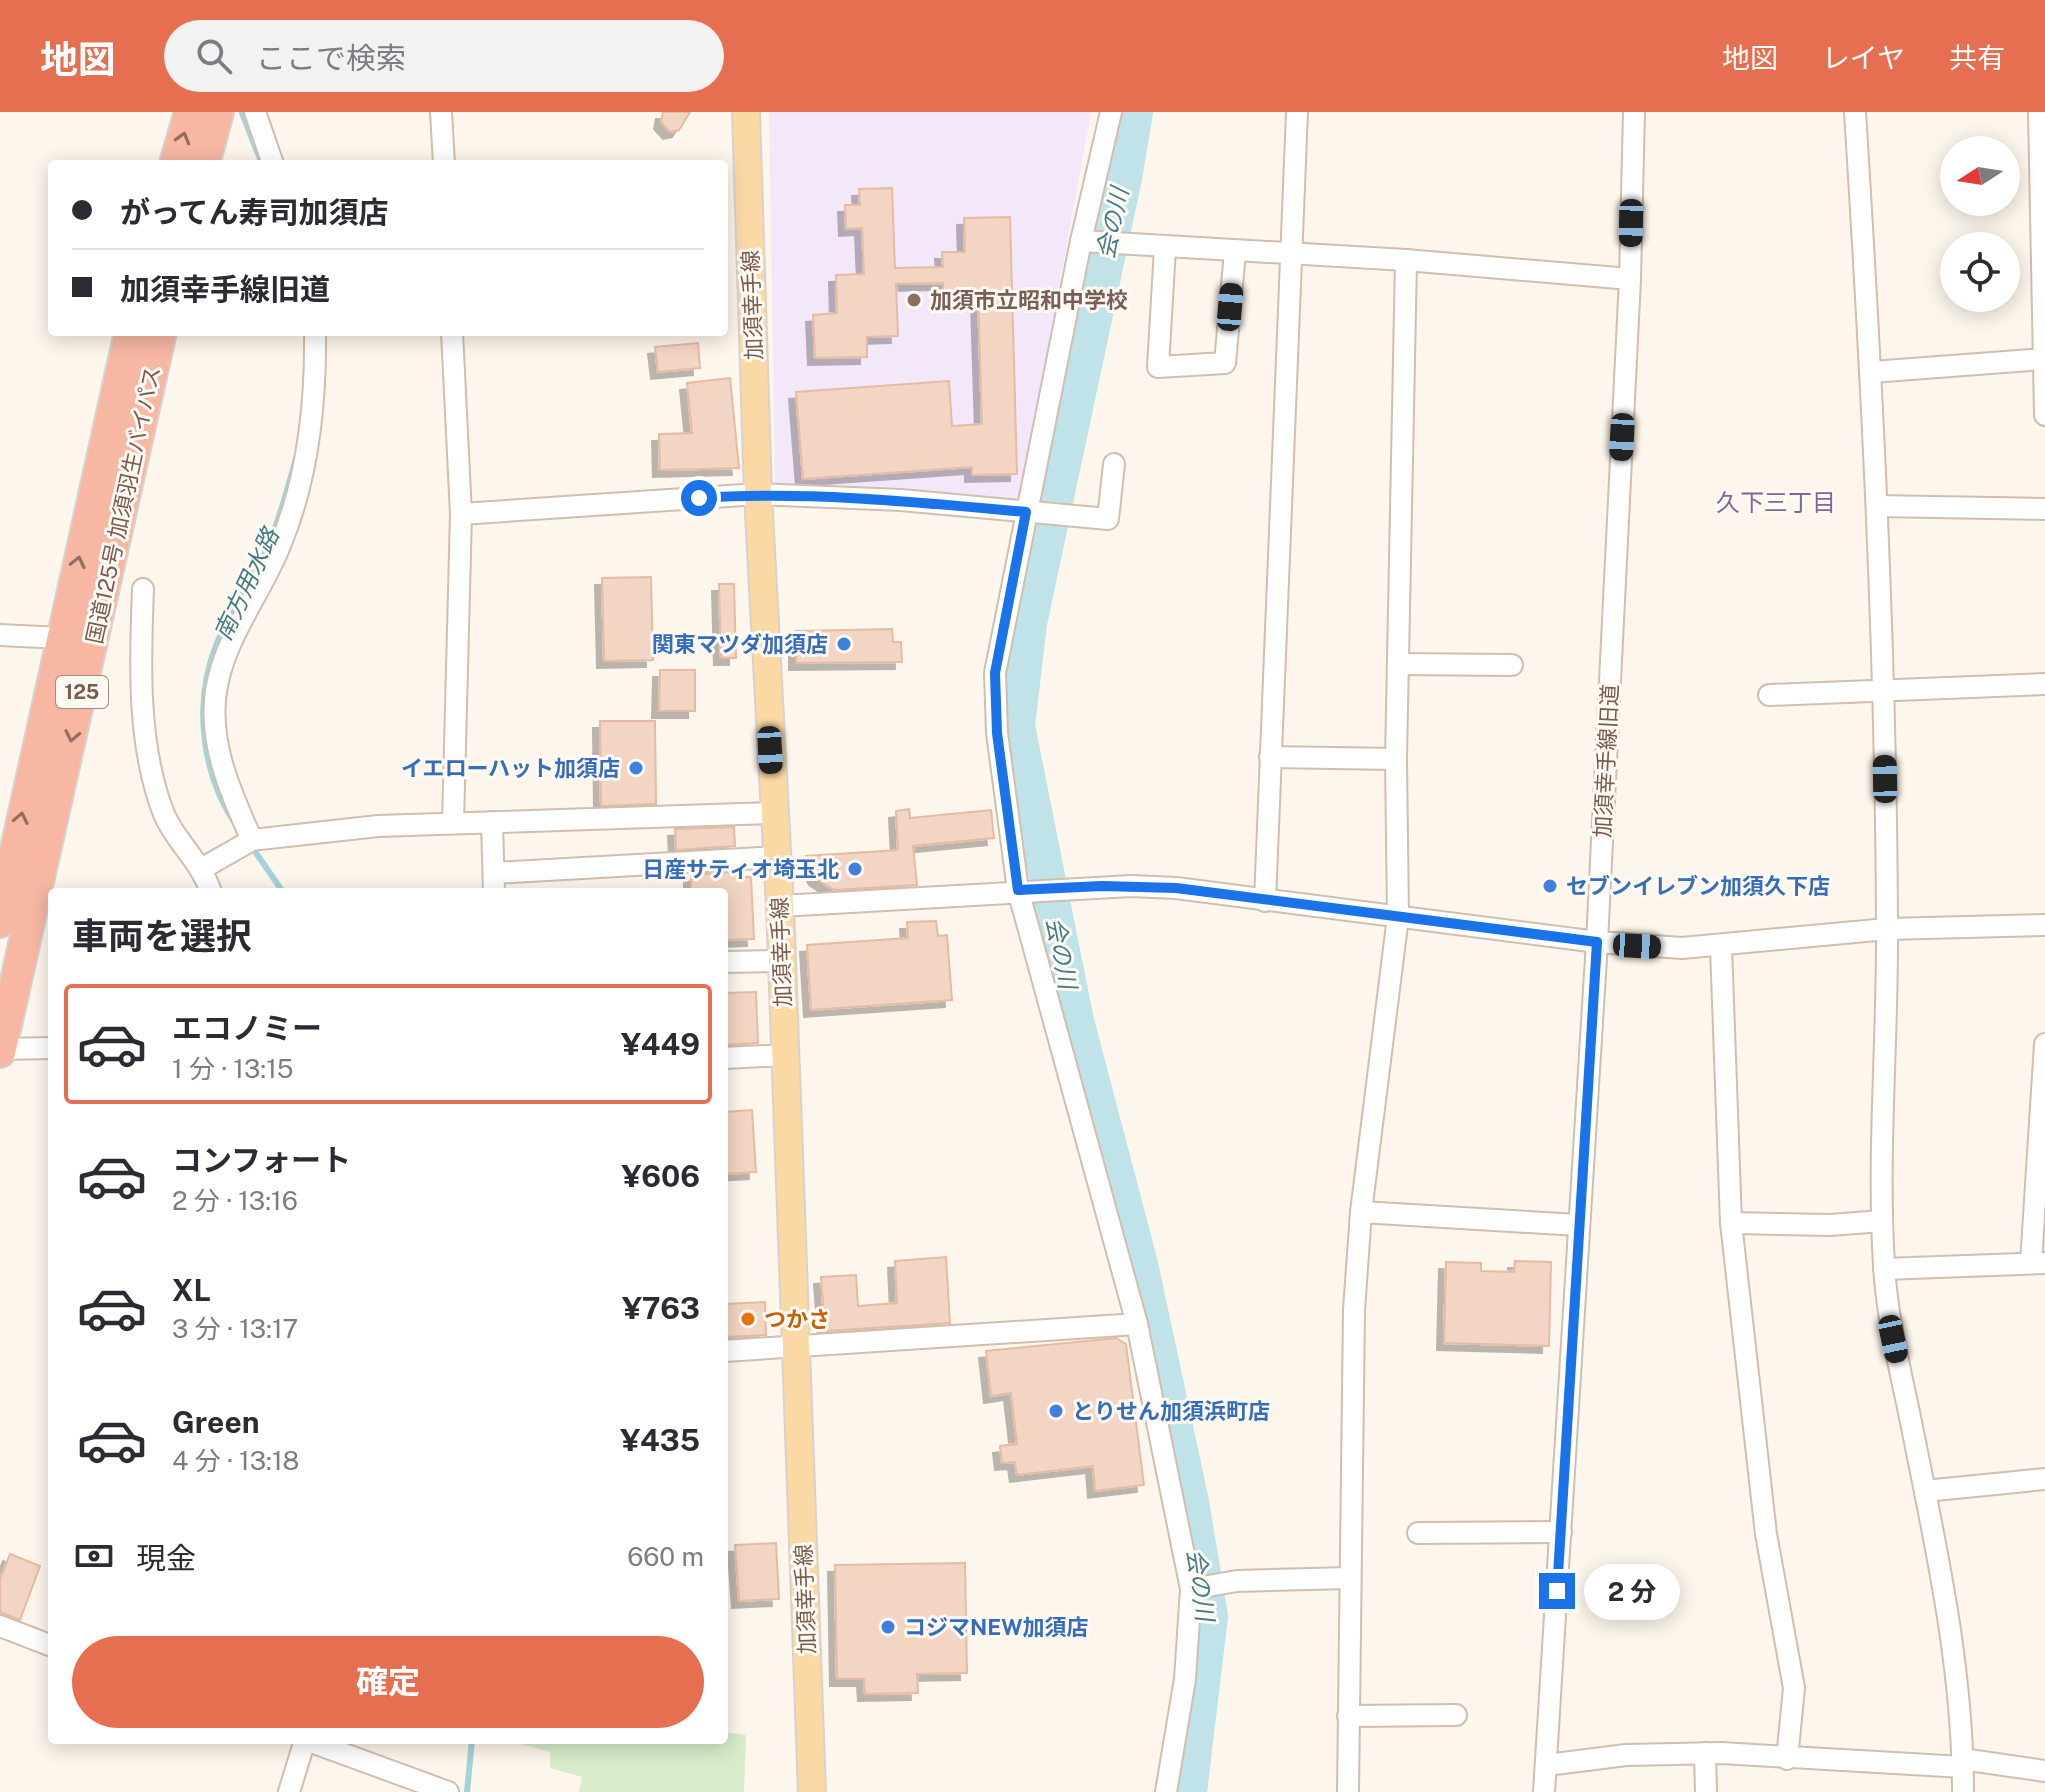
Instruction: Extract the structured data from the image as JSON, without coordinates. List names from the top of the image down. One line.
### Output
{"streets":{"highway":["国道125号 加須羽生バイパス","125"],"main road":["加須幸手線"],"street":["加須幸手線旧道"]},"districts":["久下三丁目"],"water":["会の川","南方用水路"],"places":["加須市立昭和中学校","関東マツダ加須店","イエローハット加須店","日産サティオ埼玉北","セブンイレブン加須久下店","つかさ","とりせん加須浜町店","コジマNEW加須店"],"north":"left","page":{"header":"地図","search":"ここで検索","nav":["地図","レイヤ","共有"],"banner":["がってん寿司加須店","加須幸手線旧道"],"heading":"車両を選択","list":[{"name":"エコノミー","note":"1 分 · 13:15","value":"¥449"},{"name":"コンフォート","note":"2 分 · 13:16","value":"¥606"},{"name":"XL","note":"3 分 · 13:17","value":"¥763"},{"name":"Green","note":"4 分 · 13:18","value":"¥435"}],"pay":["現金","660 m"],"bubble":"2 分","buttons":"確定"}}
